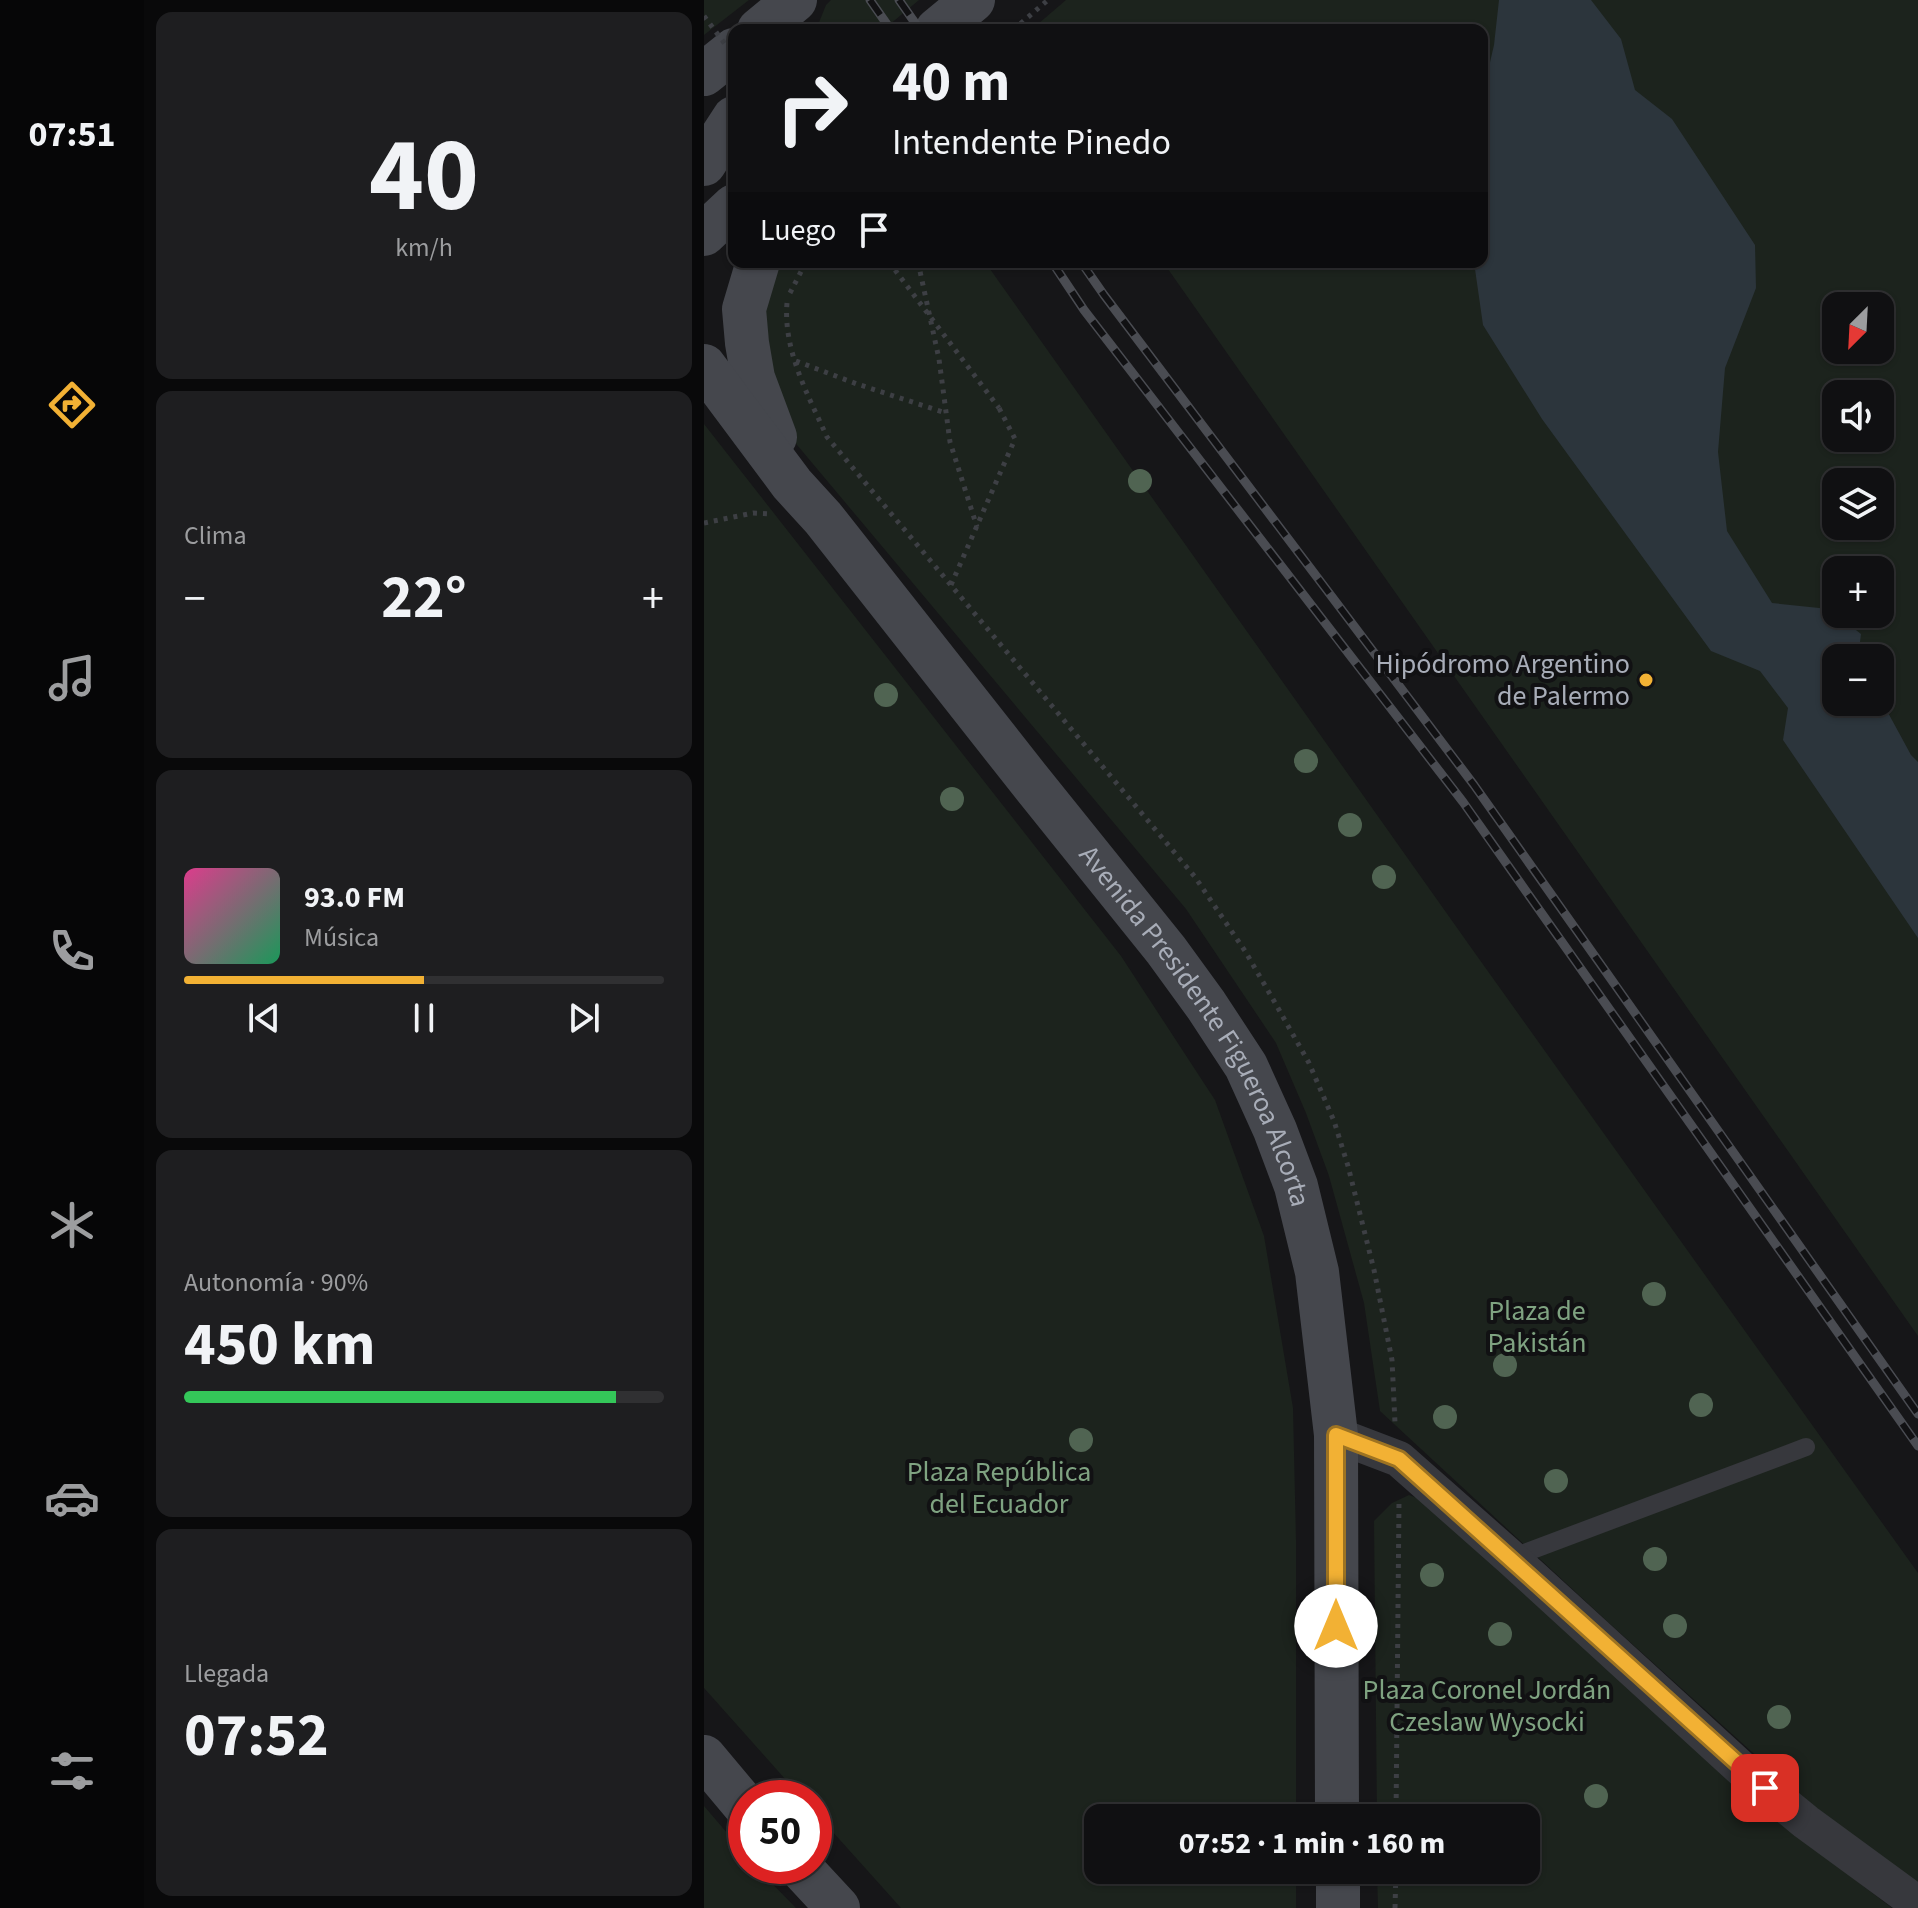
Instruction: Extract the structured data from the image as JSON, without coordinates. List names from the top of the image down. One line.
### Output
{"streets":{"main road":["Avenida Presidente Figueroa Alcorta"]},"parks":["Plaza de Pakistán","Plaza República del Ecuador","Plaza Coronel Jordán Czeslaw Wysocki"],"places":["Hipódromo Argentino de Palermo"],"north":"bottom left","page":{"tabs":"07:51","tile":[["40","km/h"],"Clima",["Autonomía · 90%","450 km"],["Llegada","07:52"]],"turn":["40 m","Intendente Pinedo"],"then":"Luego","map_buttons":["+","−"],"heat":["−","22°","+"],"song":["93.0 FM","Música"],"limit":"50","trip":"07:52 · 1 min · 160 m"}}
